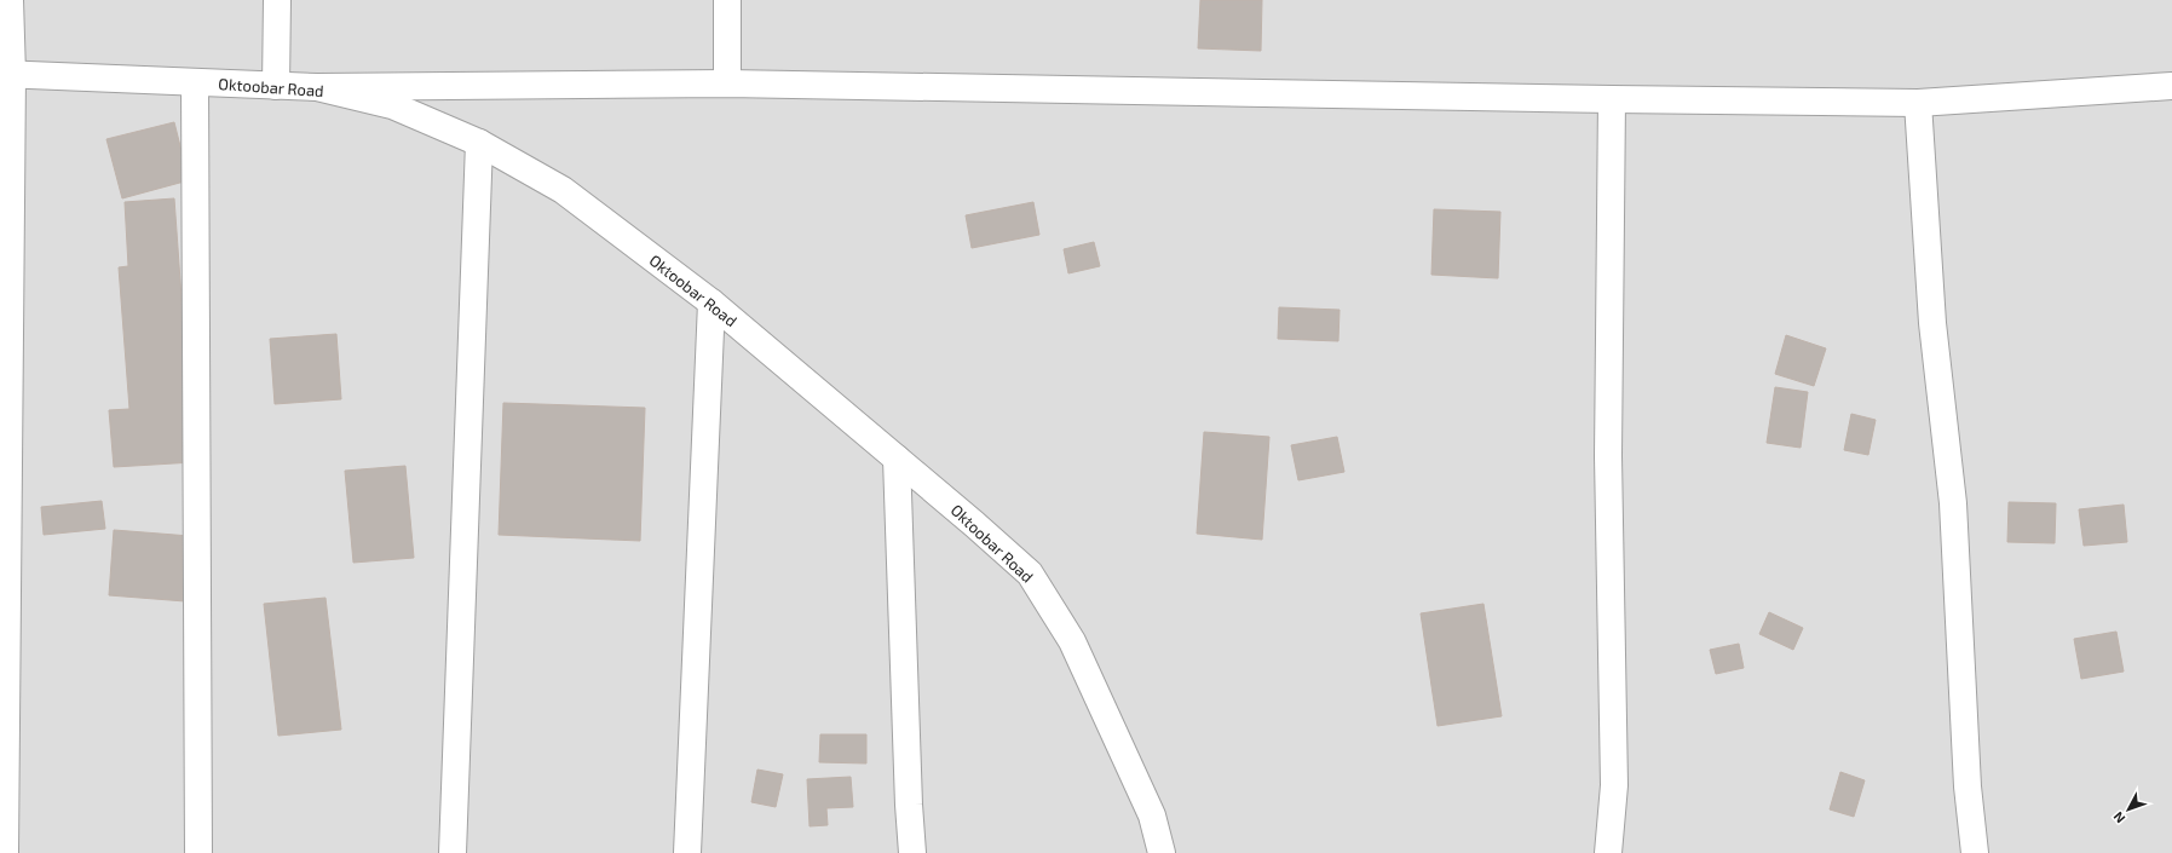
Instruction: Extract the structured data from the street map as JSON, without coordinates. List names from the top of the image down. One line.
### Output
{"streets":{"street":["Oktoobar Road"]},"north":"bottom left"}
